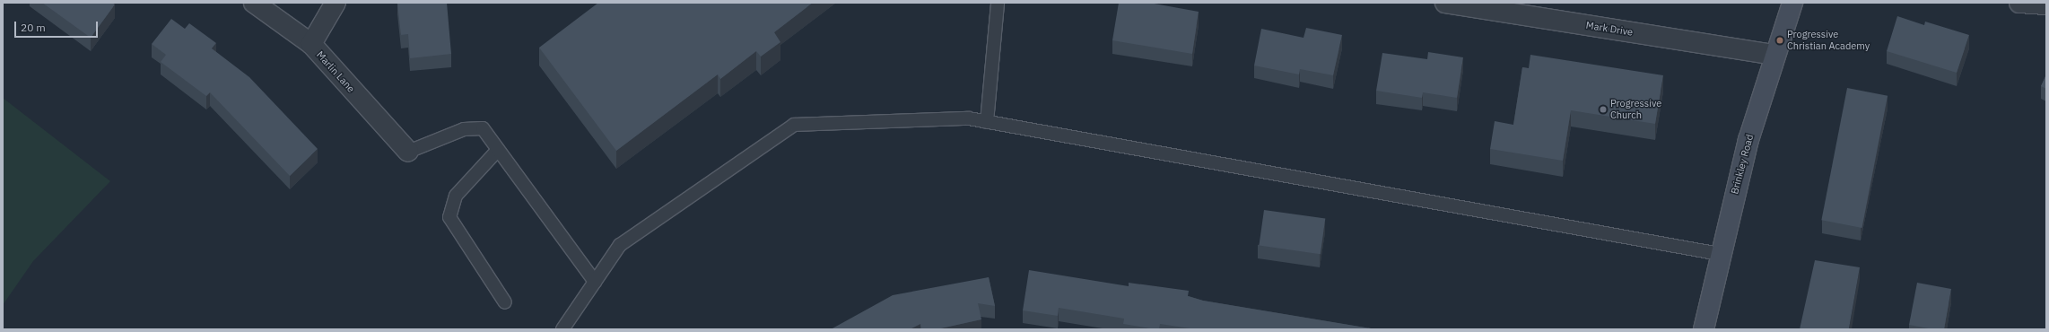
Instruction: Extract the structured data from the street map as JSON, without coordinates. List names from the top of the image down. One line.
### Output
{"streets":{"main road":["Brinkley Road"],"street":["Mark Drive","Marlin Lane"]},"crossings":[["Mark Drive","Brinkley Road"]],"places":["Progressive Christian Academy","Progressive Church"],"scale_bar":"20 m"}
